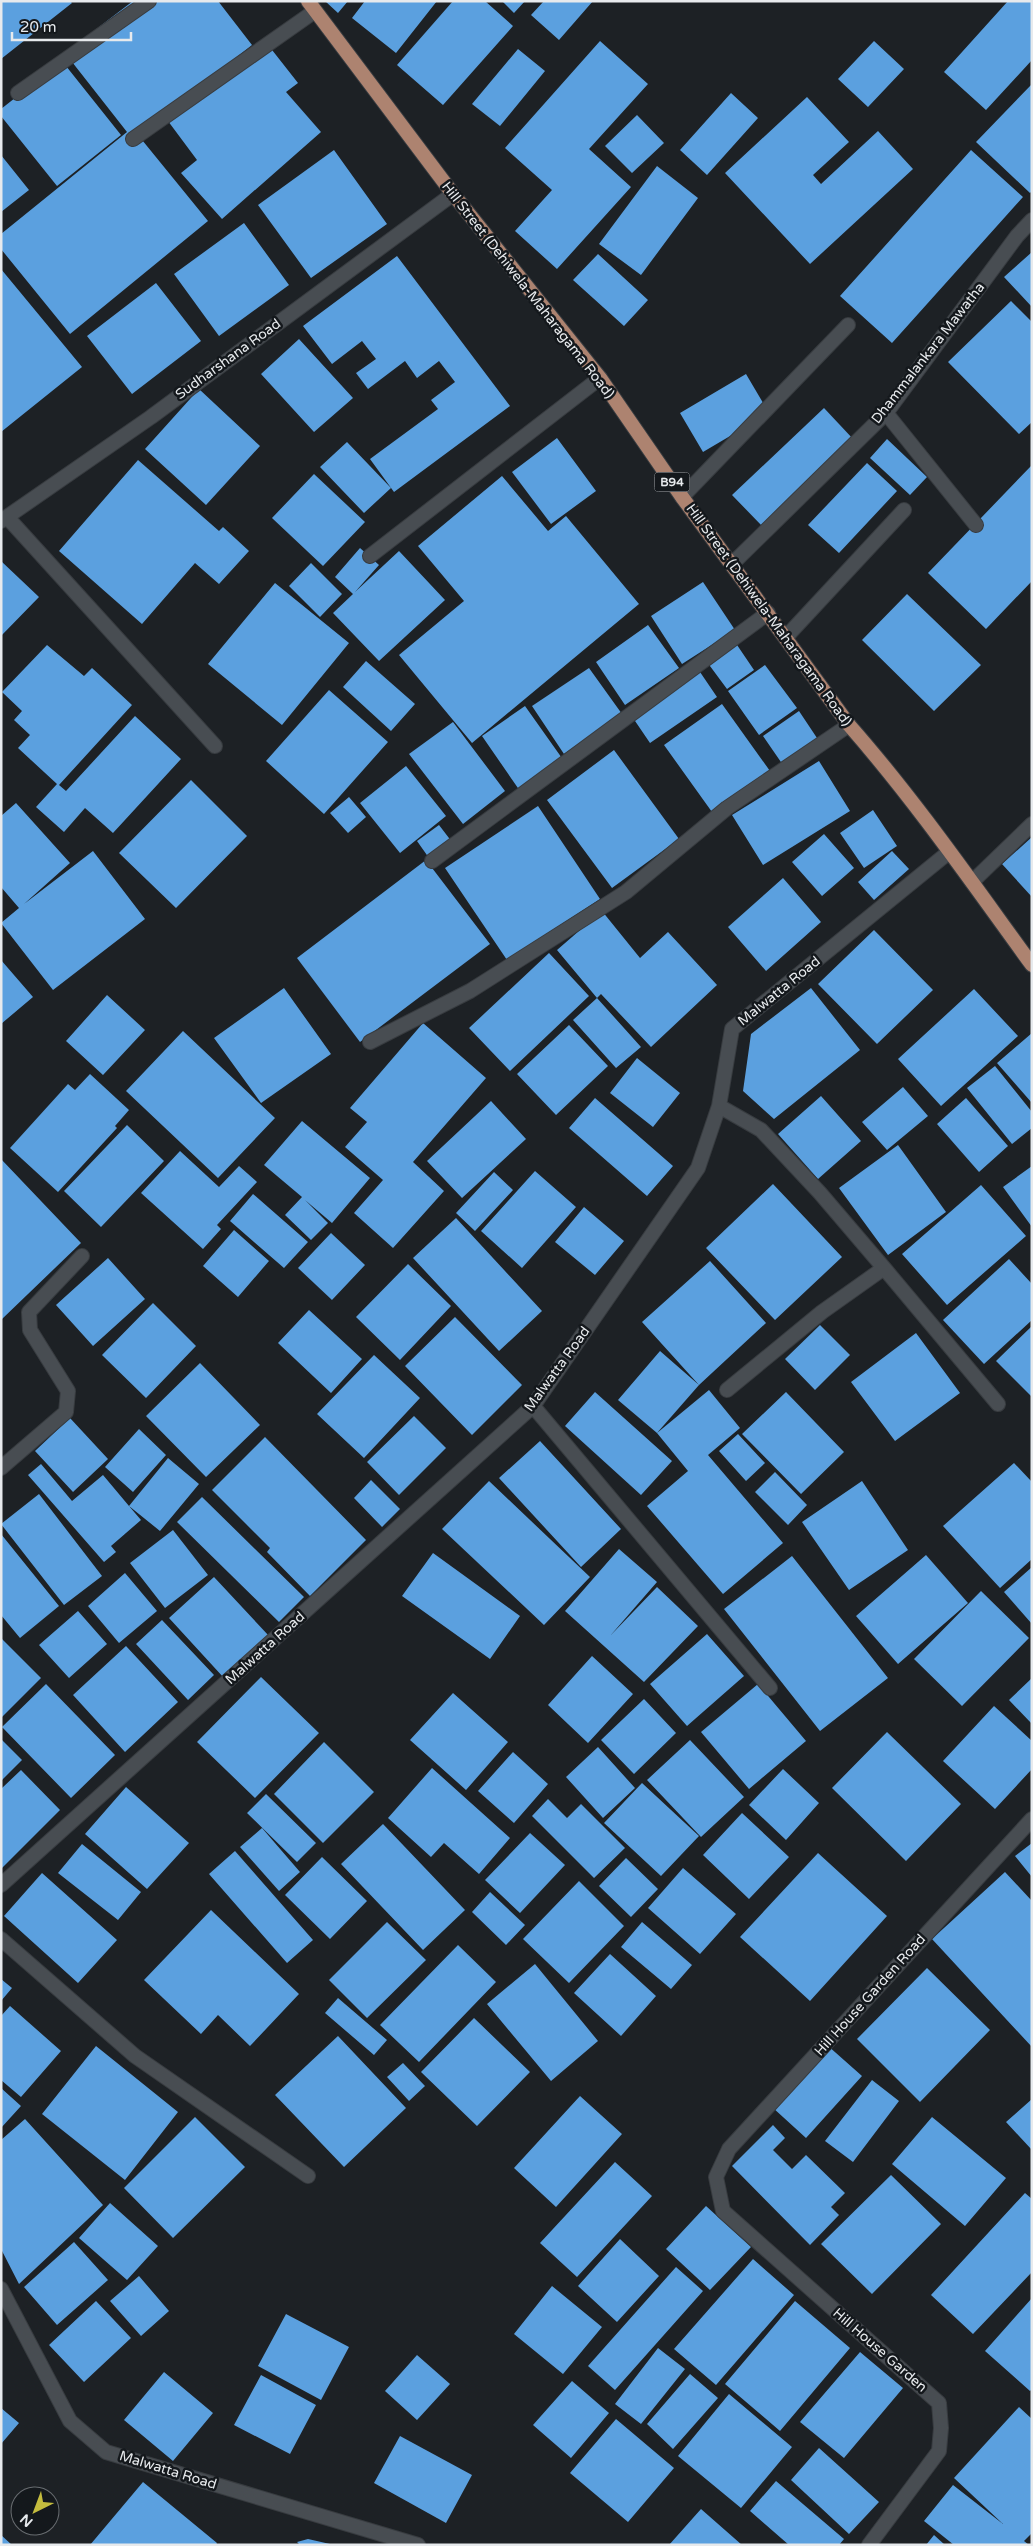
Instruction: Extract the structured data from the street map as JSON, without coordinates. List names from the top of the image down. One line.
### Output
{"streets":{"main road":["Hill Street (Dehiwela-Maharagama Road)","B94"],"street":["Dhammalankara Mawatha","Sudharshana Road","Malwatta Road","Hill House Garden Road","Hill House Garden"]},"crossings":[["Hill Street (Dehiwela-Maharagama Road)","Dhammalankara Mawatha"],["Hill Street (Dehiwela-Maharagama Road)","Sudharshana Road"],["Hill Street (Dehiwela-Maharagama Road)","Malwatta Road"],["Hill House Garden Road","Hill House Garden"]],"scale_bar":"20 m","north":"bottom left"}
